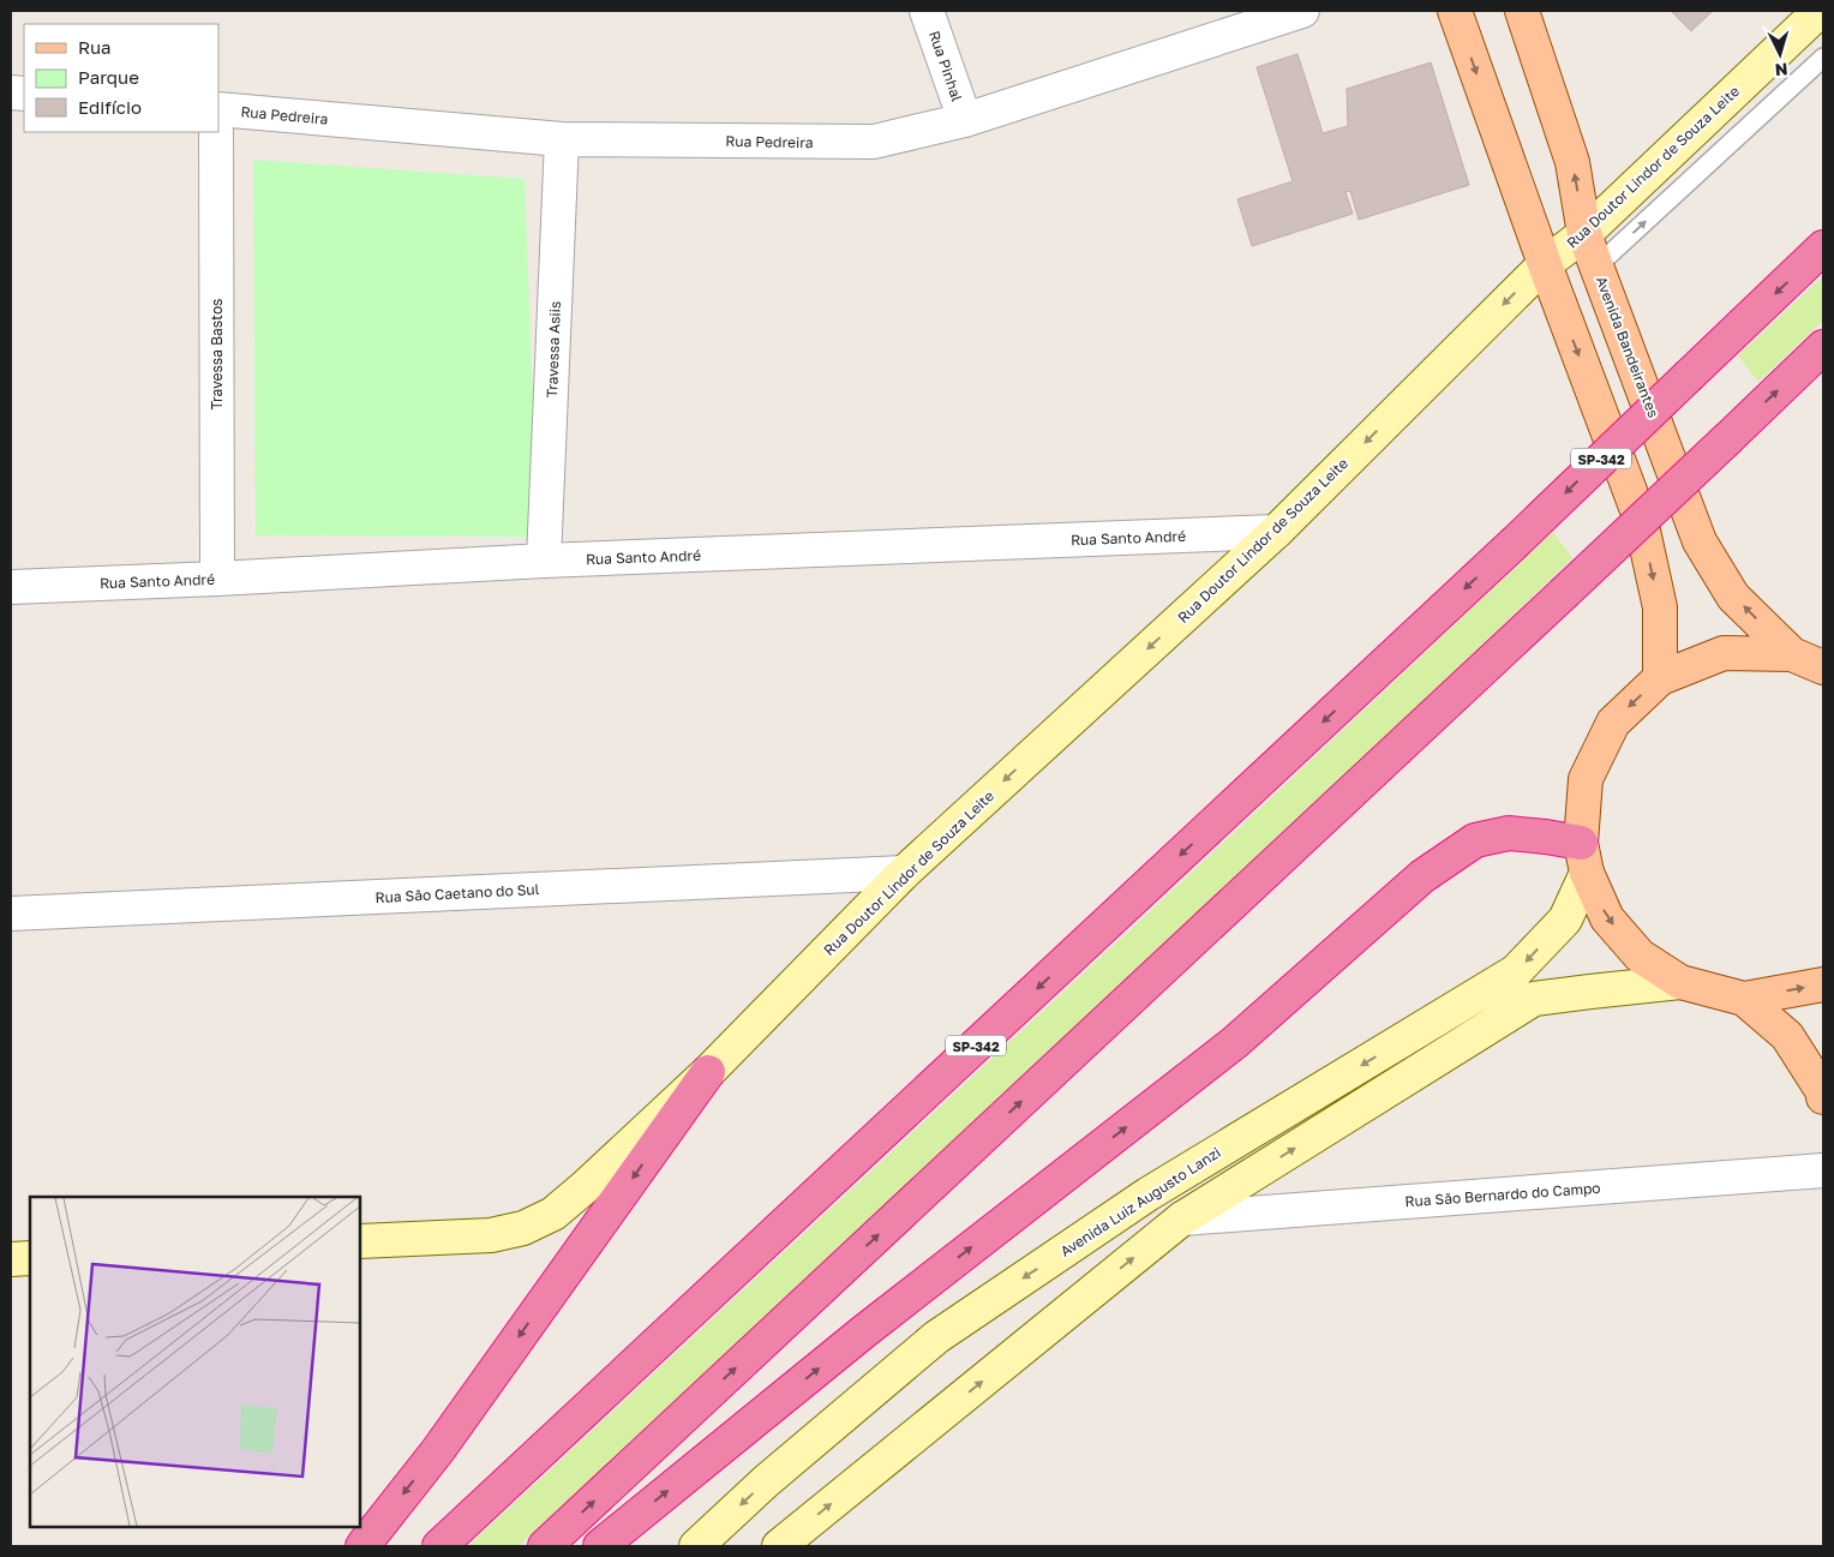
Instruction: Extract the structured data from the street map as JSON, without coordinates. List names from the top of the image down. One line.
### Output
{"streets":{"highway":["SP-342"],"main road":["Avenida Bandeirantes"],"street":["Rua Pinhal","Rua Pedreira","Rua Doutor Lindor de Souza Leite","Travessa Asiis","Travessa Bastos","Rua Santo André","Rua São Caetano do Sul","Rua São Bernardo do Campo","Avenida Luiz Augusto Lanzi"]},"crossings":[["Rua Pinhal","Rua Pedreira"],["Rua Pedreira","Travessa Asiis"],["Rua Doutor Lindor de Souza Leite","Avenida Bandeirantes"],["Rua Doutor Lindor de Souza Leite","Rua Santo André"],["Rua Doutor Lindor de Souza Leite","Rua São Caetano do Sul"],["Avenida Bandeirantes","Avenida Luiz Augusto Lanzi"],["Travessa Asiis","Rua Santo André"],["Travessa Bastos","Rua Santo André"]],"one_way":["Rua Doutor Lindor de Souza Leite"],"legend":["Rua","Parque","Edifício"],"north":"bottom"}
